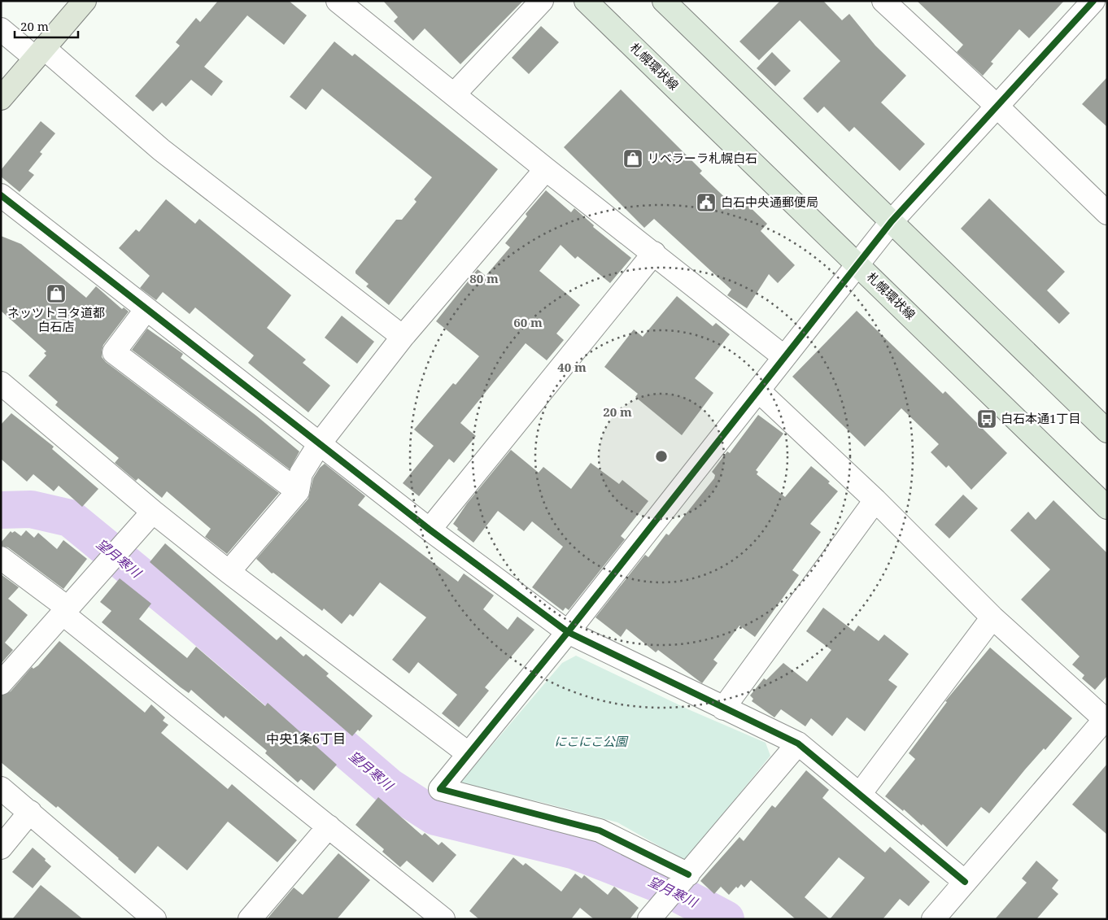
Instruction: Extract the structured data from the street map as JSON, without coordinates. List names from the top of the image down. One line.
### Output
{"streets":{"main road":["札幌環状線"]},"districts":["中央1条6丁目"],"water":["望月寒川"],"parks":["にこにこ公園"],"places":{"shop":["リベラーラ札幌白石","ネッツトヨタ道都 白石店"],"public building":["白石中央通郵便局"],"bus stop":["白石本通1丁目"]},"scale_bar":"20 m","rings":["80 m","60 m","40 m","20 m"]}
